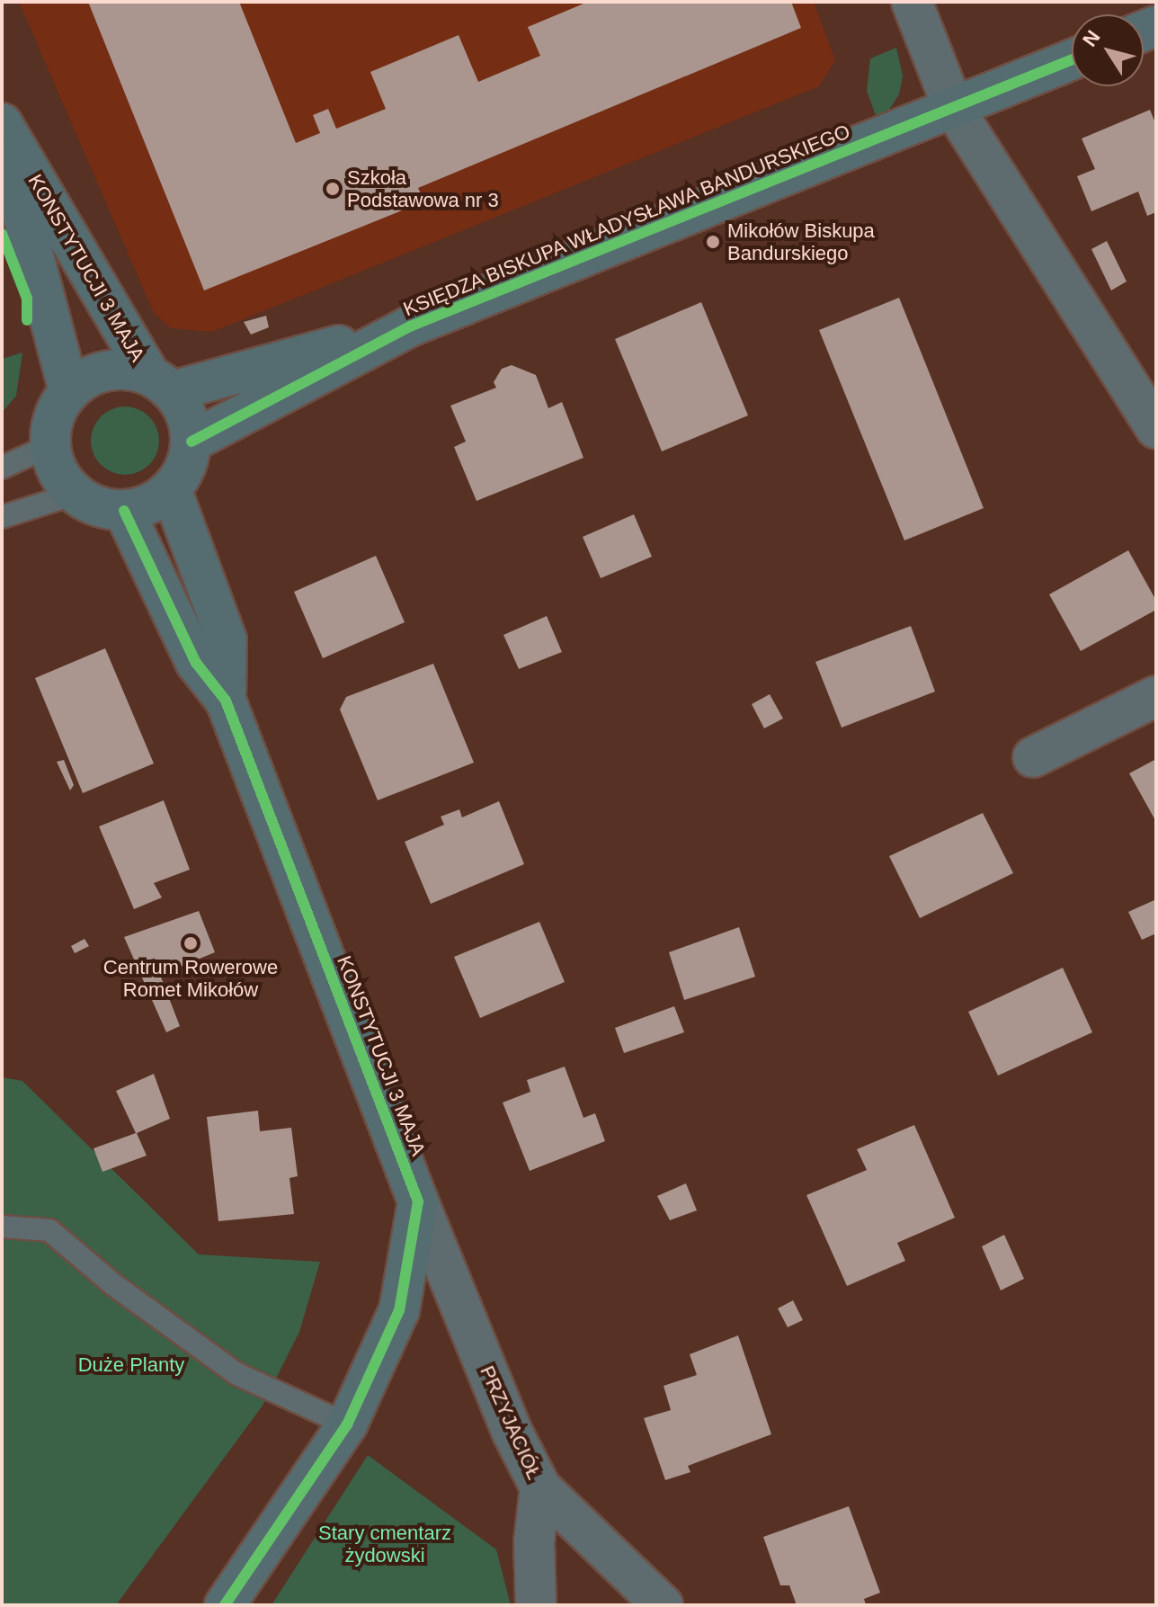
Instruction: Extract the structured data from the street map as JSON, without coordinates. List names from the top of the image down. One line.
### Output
{"streets":{"street":["KSIĘDZA BISKUPA WŁADYSŁAWA BANDURSKIEGO","KONSTYTUCJI 3 MAJA","PRZYJACIÓŁ"]},"crossings":[["KSIĘDZA BISKUPA WŁADYSŁAWA BANDURSKIEGO","KONSTYTUCJI 3 MAJA"],["KONSTYTUCJI 3 MAJA","PRZYJACIÓŁ"]],"parks":["Duże Planty","Stary cmentarz żydowski"],"places":["Szkoła Podstawowa nr 3","Mikołów Biskupa Bandurskiego","Centrum Rowerowe Romet Mikołów"],"north":"top left"}
